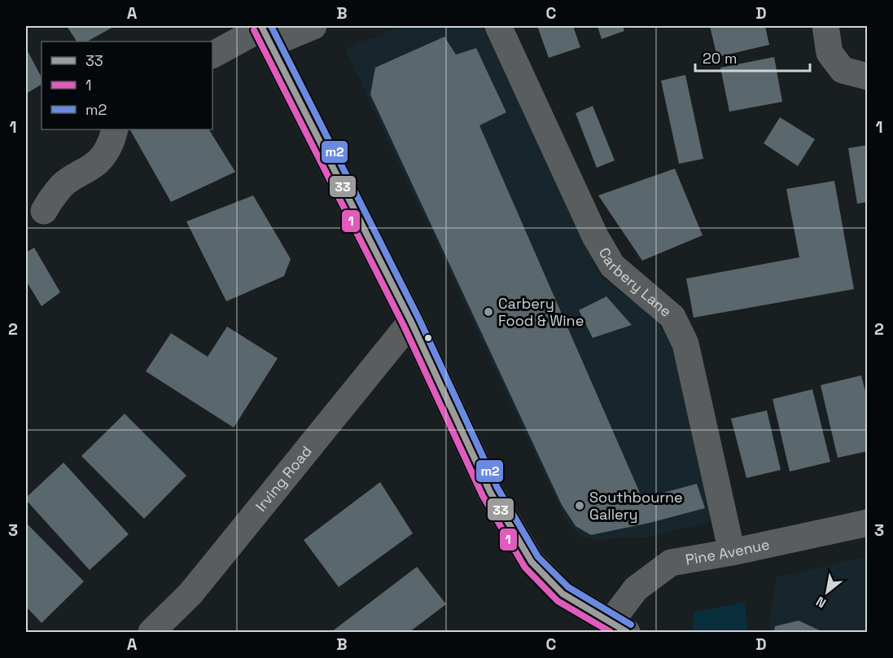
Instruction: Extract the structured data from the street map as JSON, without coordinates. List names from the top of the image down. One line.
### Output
{"streets":{"street":["Carbery Lane","Irving Road","Pine Avenue"]},"crossings":[["Carbery Lane","Pine Avenue"]],"places":["Carbery Food & Wine","Southbourne Gallery"],"lines":["transit line 33","transit line m2","transit line 1"],"legend":["33","1","m2"],"scale_bar":"20 m","north":"bottom left","grid":{"columns":["A","B","C","D"],"rows":["1","2","3"]}}
